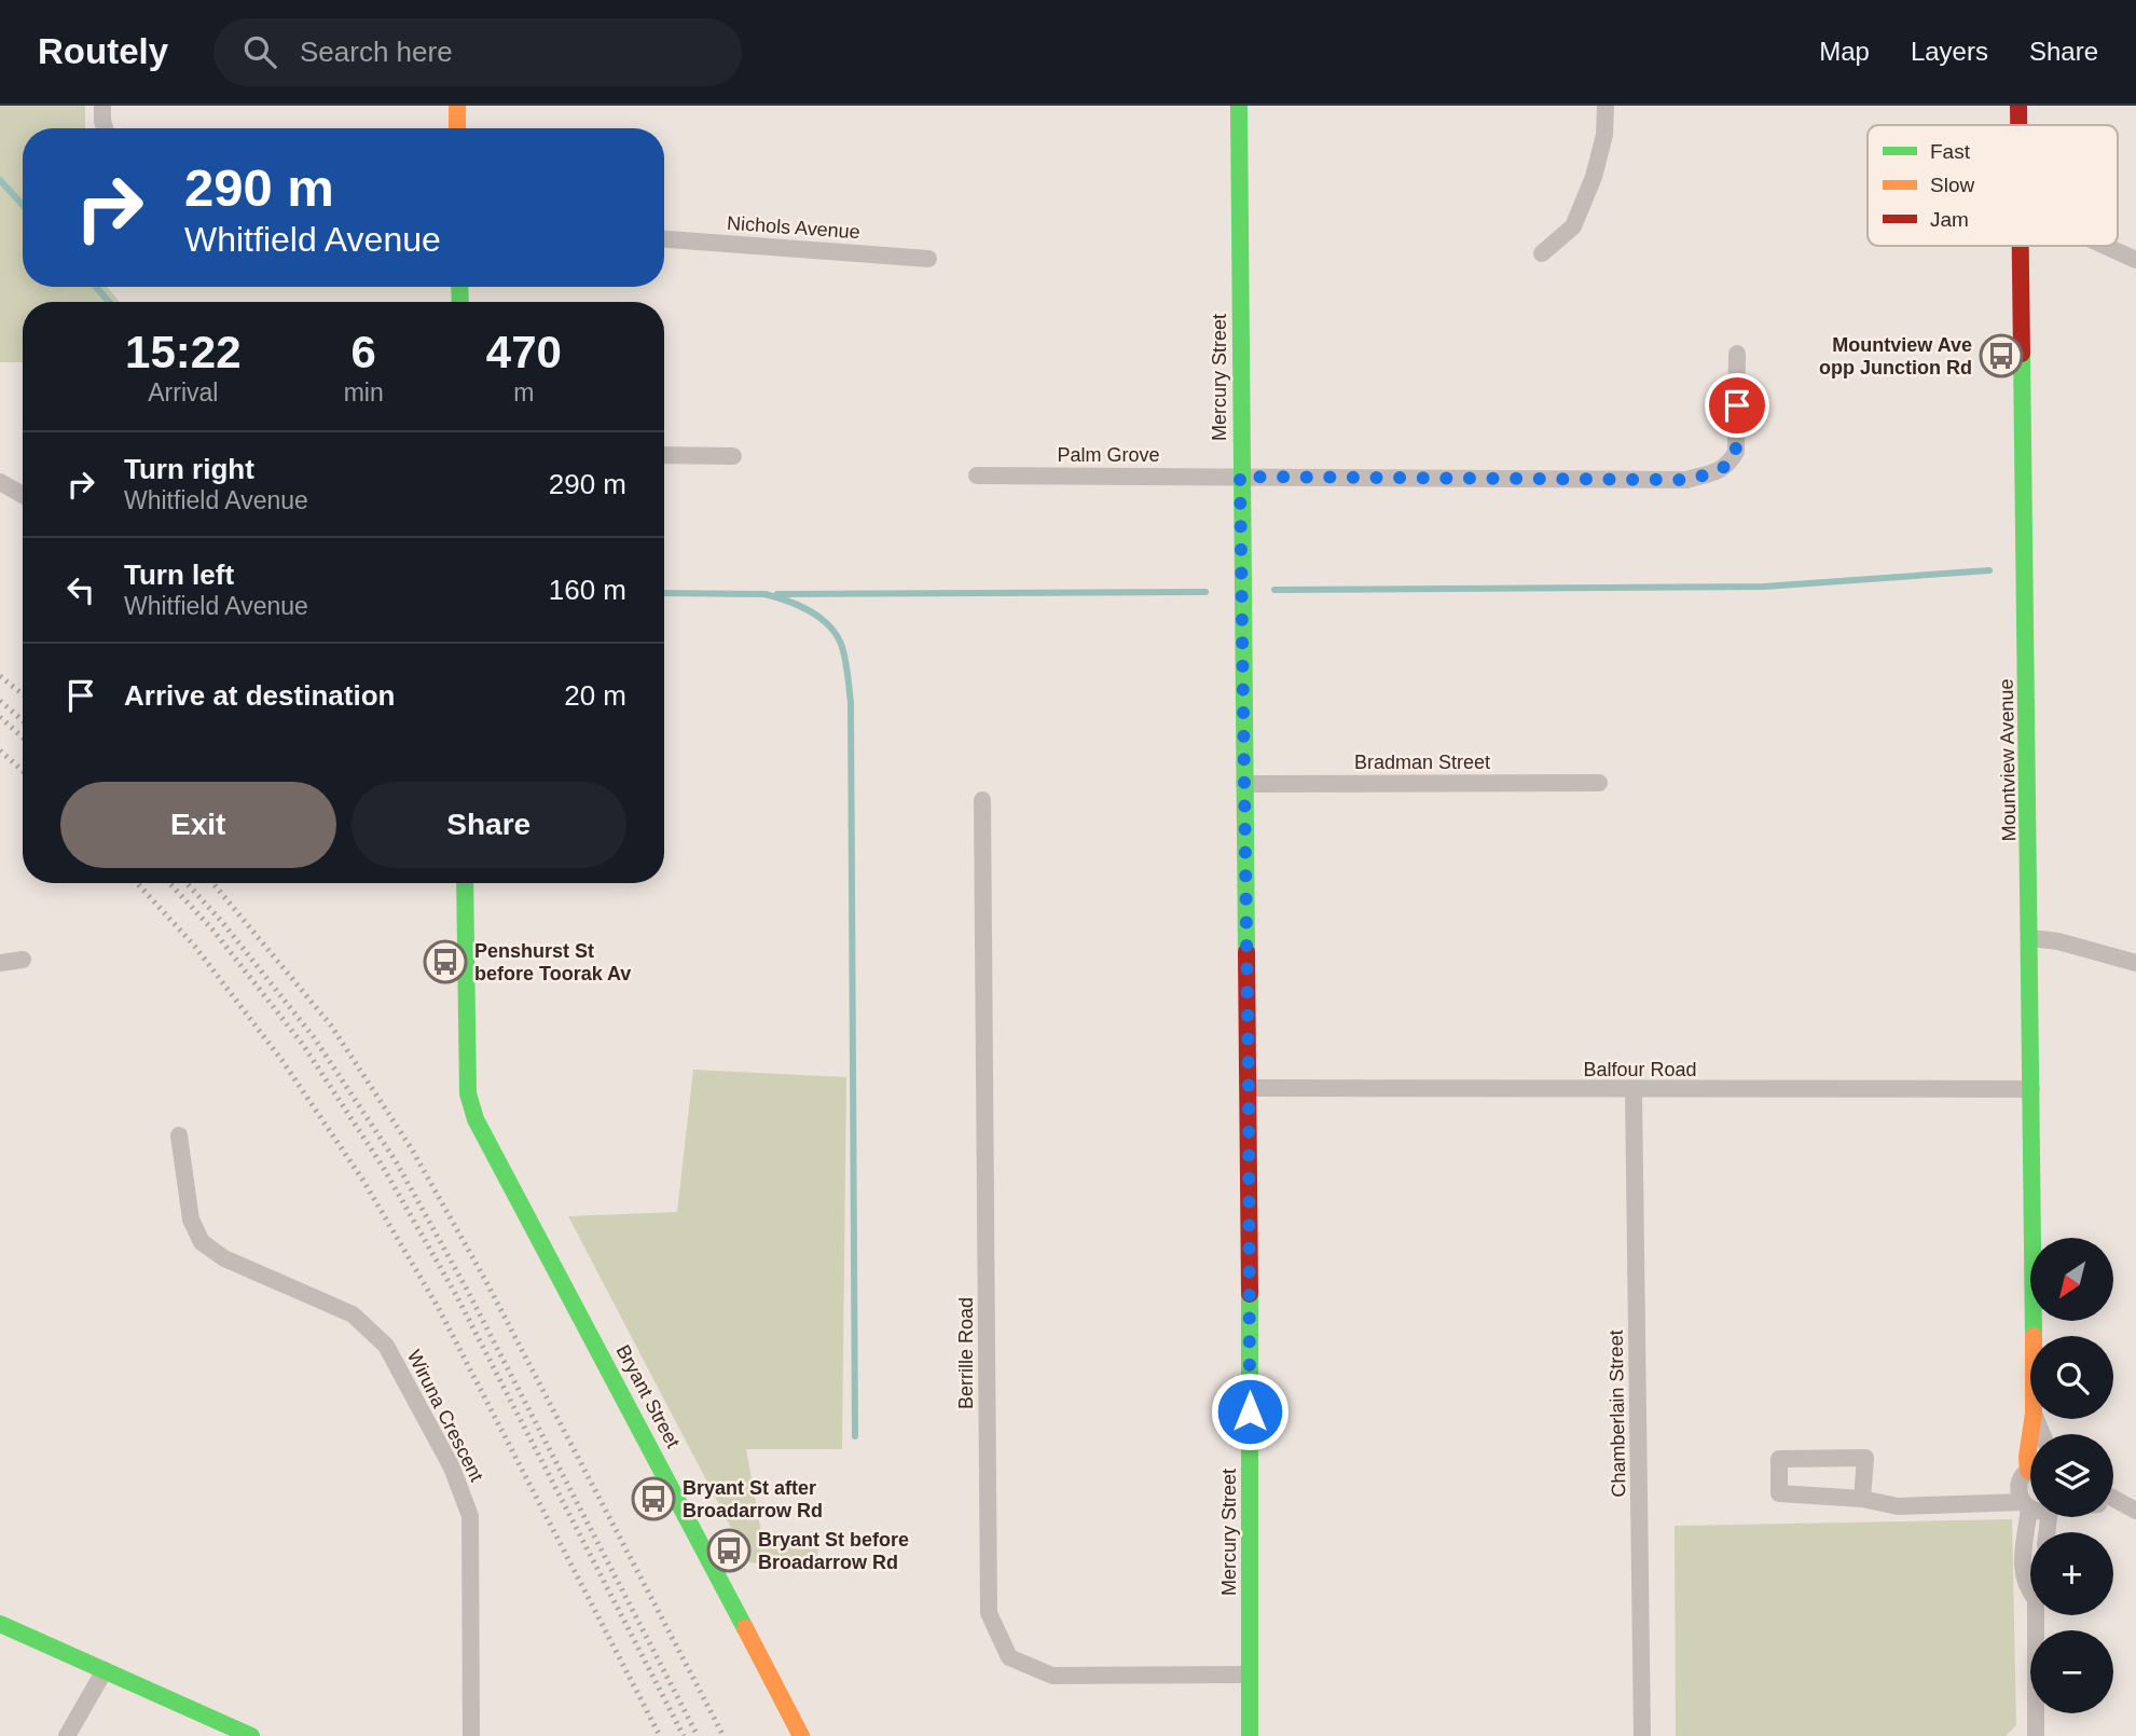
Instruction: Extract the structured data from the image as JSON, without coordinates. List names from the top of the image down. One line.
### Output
{"streets":{"street":["Nichols Avenue","Mercury Street","Palm Grove","Mountview Avenue","Bradman Street","Balfour Road","Berrille Road","Bryant Street","Chamberlain Street","Wiruna Crescent"]},"crossings":[["Mercury Street","Palm Grove"],["Mercury Street","Bradman Street"],["Mercury Street","Balfour Road"],["Mercury Street","Berrille Road"],["Mountview Avenue","Balfour Road"],["Balfour Road","Chamberlain Street"]],"places":{"bus stop":["Mountview Ave opp Junction Rd","Penshurst St before Toorak Av","Bryant St after Broadarrow Rd","Bryant St before Broadarrow Rd"]},"legend":["Fast","Slow","Jam"],"north":"bottom left","page":{"header":"Routely","search":"Search here","nav":["Map","Layers","Share"],"turn":["290 m","Whitfield Avenue"],"eta":["15:22","Arrival","6","min","470","m"],"list":[{"name":"Turn right","note":"Whitfield Avenue","value":"290 m"},{"name":"Turn left","note":"Whitfield Avenue","value":"160 m"},{"name":"Arrive at destination","value":"20 m"}],"buttons":["Exit","Share"],"map_buttons":["+","−"]}}
